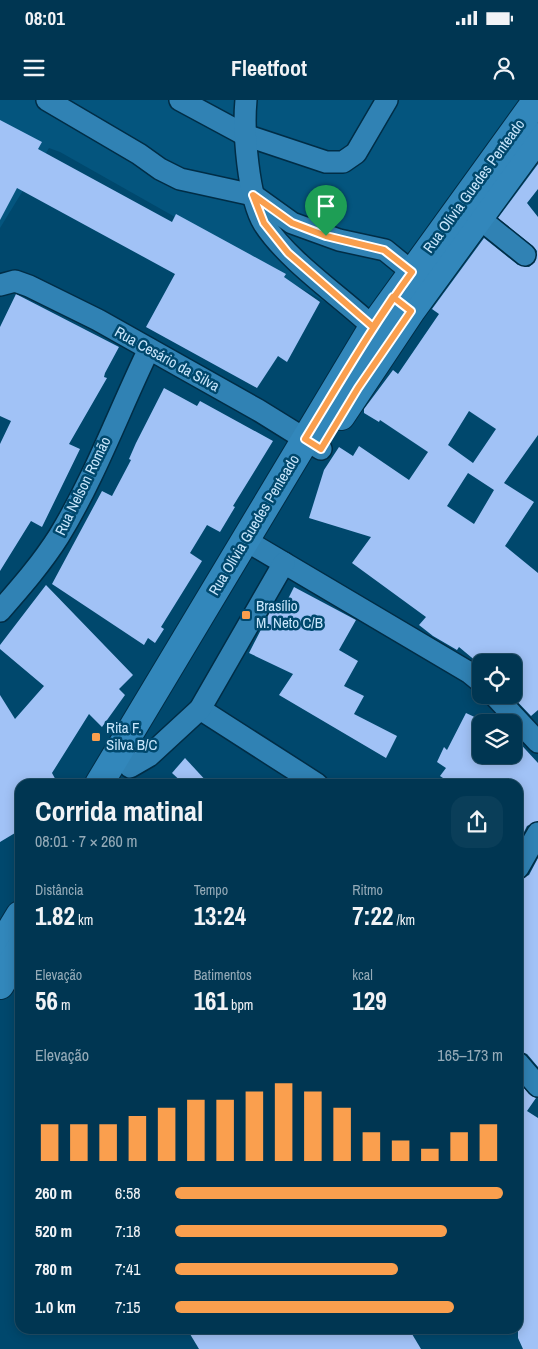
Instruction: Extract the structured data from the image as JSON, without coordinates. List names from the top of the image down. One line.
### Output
{"streets":{"main road":["Rua Olívia Guedes Penteado"],"street":["Rua Cesário da Silva","Rua Nelson Romão"]},"crossings":[["Rua Olívia Guedes Penteado","Rua Cesário da Silva"],["Rua Cesário da Silva","Rua Nelson Romão"]],"places":{"transit":["Brasílio M. Neto C/B","Rita F. Silva B/C"]},"page":{"status":"08:01","header":"Fleetfoot","heading":["Corrida matinal","08:01 · 7 × 260 m"],"stats":[["Distância","1.82 km"],["Tempo","13:24"],["Ritmo","7:22 /km"],["Elevação","56 m"],["Batimentos","161 bpm"],["kcal","129"]],"chart":["Elevação","165–173 m"],"list":[{"name":"260 m","note":"6:58"},{"name":"520 m","note":"7:18"},{"name":"780 m","note":"7:41"},{"name":"1.0 km","note":"7:15"}]}}
